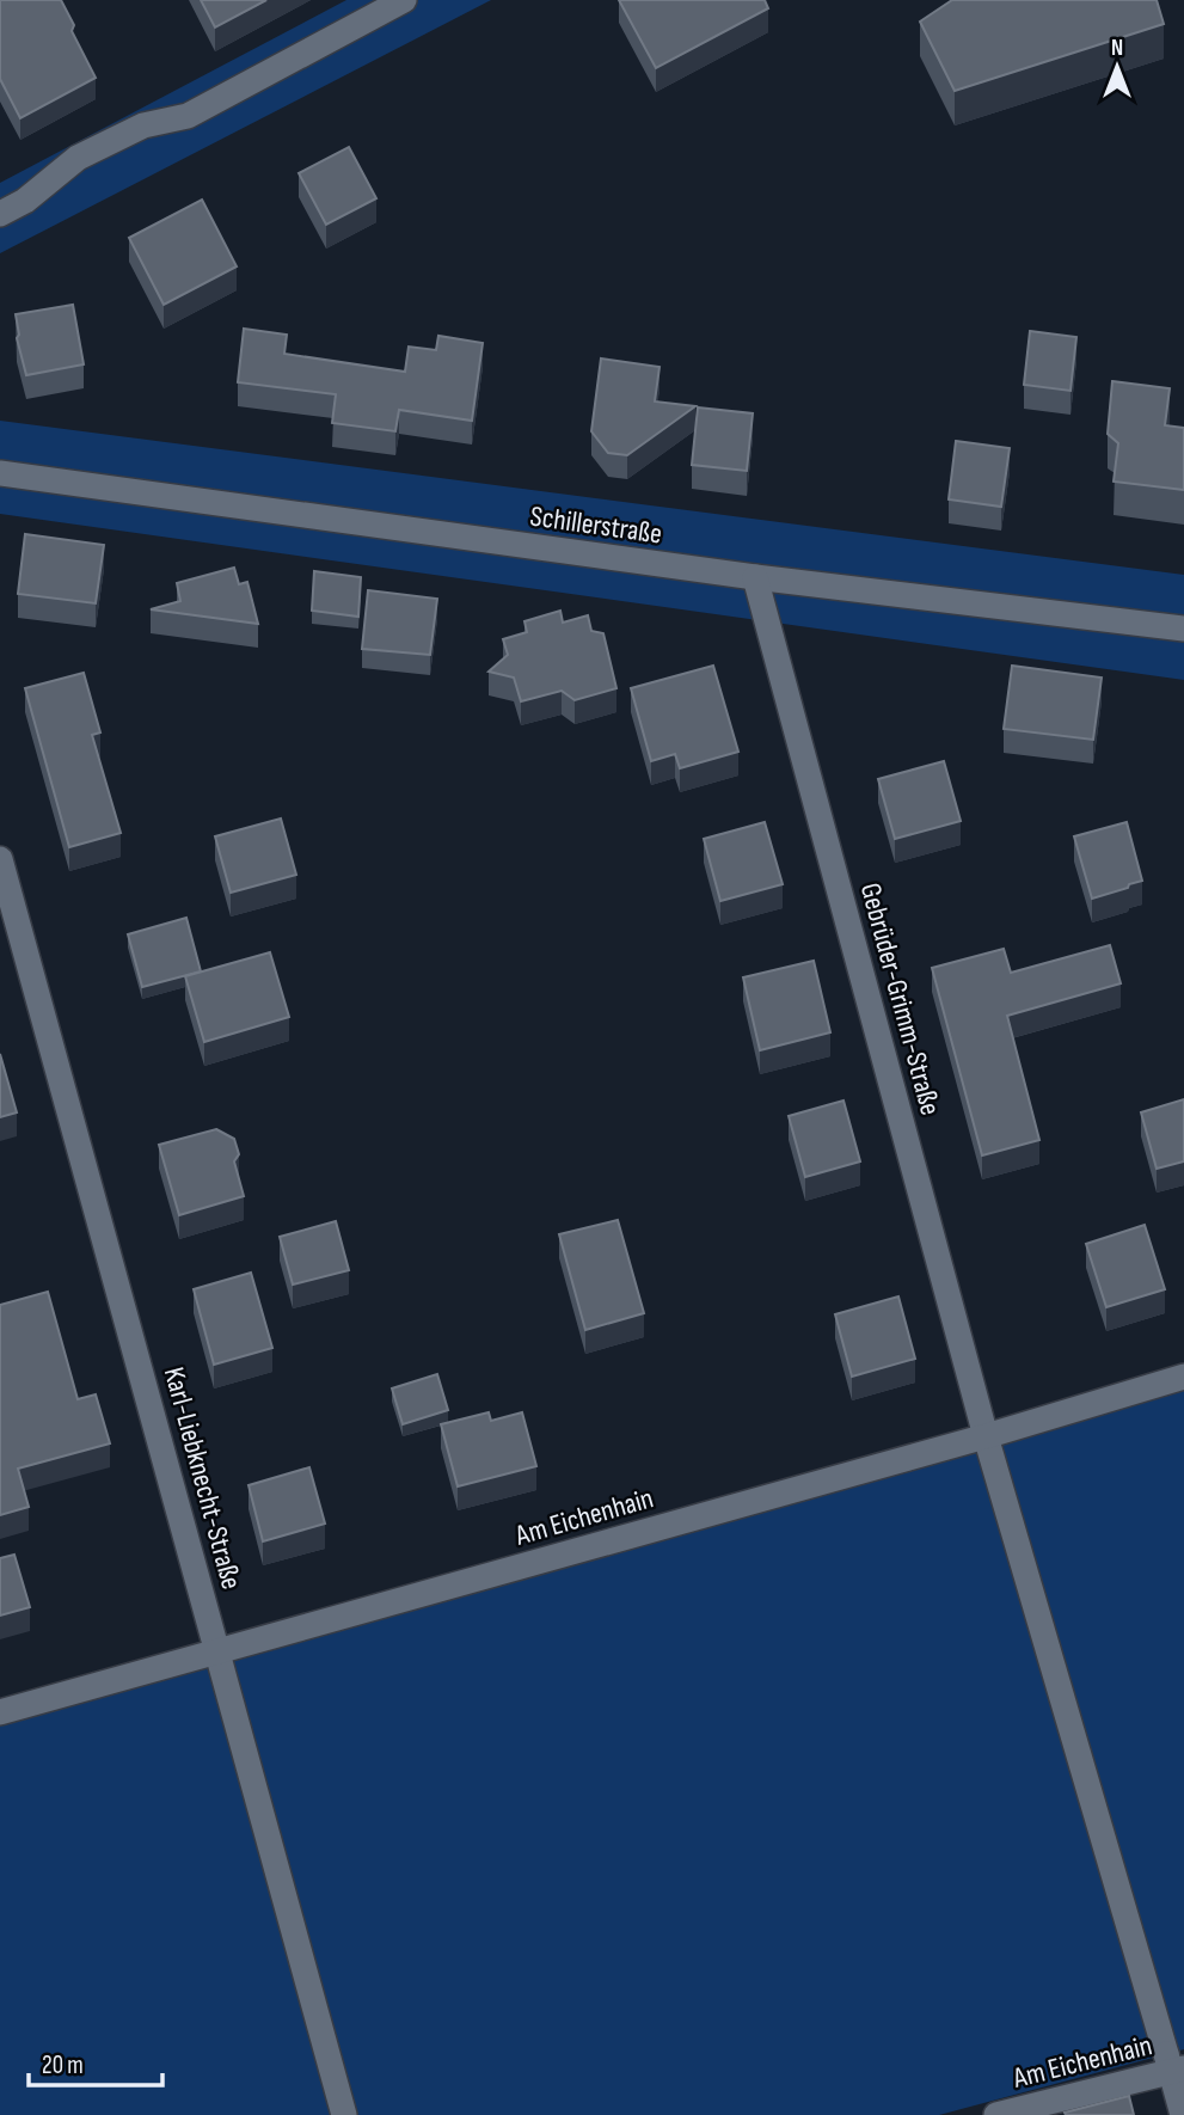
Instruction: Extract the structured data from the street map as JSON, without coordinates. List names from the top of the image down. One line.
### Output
{"streets":{"street":["Schillerstraße","Gebrüder-Grimm-Straße","Karl-Liebknecht-Straße","Am Eichenhain"]},"crossings":[["Schillerstraße","Gebrüder-Grimm-Straße"],["Gebrüder-Grimm-Straße","Am Eichenhain"],["Karl-Liebknecht-Straße","Am Eichenhain"]],"scale_bar":"20 m","north":"top"}
